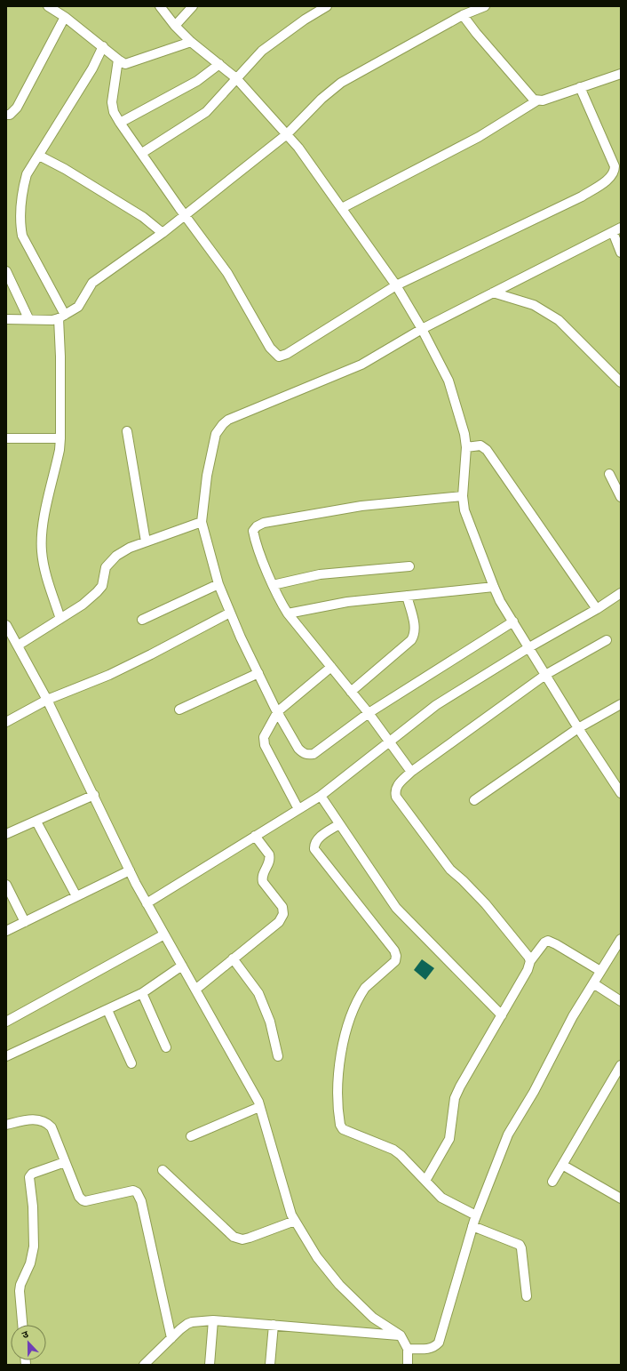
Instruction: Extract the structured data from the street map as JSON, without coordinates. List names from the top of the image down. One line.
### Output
{"north":"top"}
